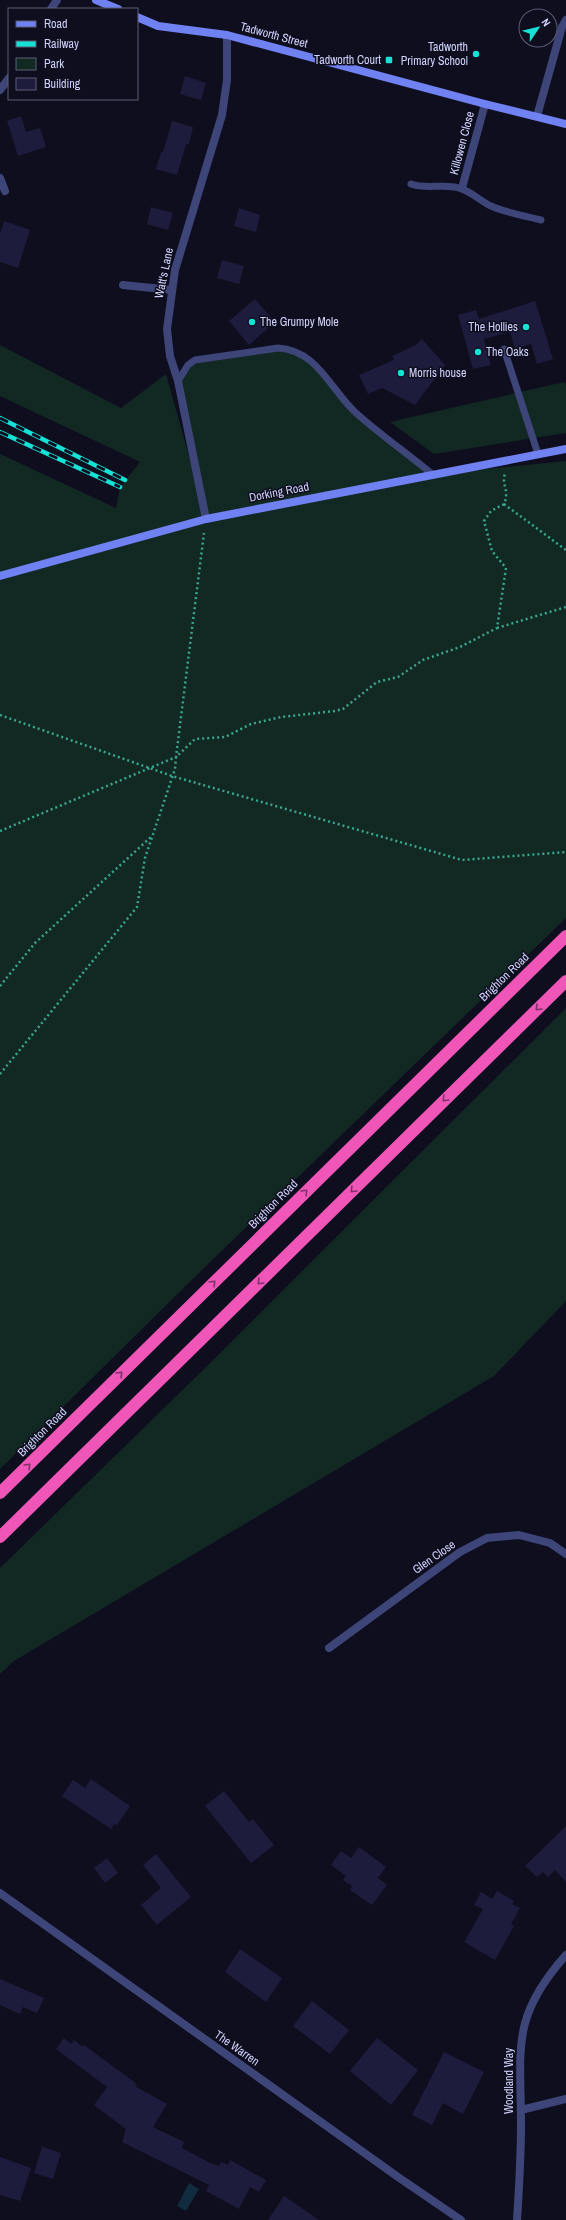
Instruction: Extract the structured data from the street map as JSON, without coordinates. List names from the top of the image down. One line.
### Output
{"streets":{"highway":["Brighton Road"],"main road":["Tadworth Street","Dorking Road"],"street":["Killowen Close","Watt's Lane","Glen Close","The Warren","Woodland Way"]},"crossings":[["Tadworth Street","Killowen Close"],["Tadworth Street","Watt's Lane"],["Watt's Lane","Dorking Road"]],"places":{"other":["Tadworth Primary School","The Grumpy Mole","The Hollies","The Oaks","Morris house"],"transit":["Tadworth Court"]},"legend":["Road","Railway","Park","Building"],"north":"top right"}
